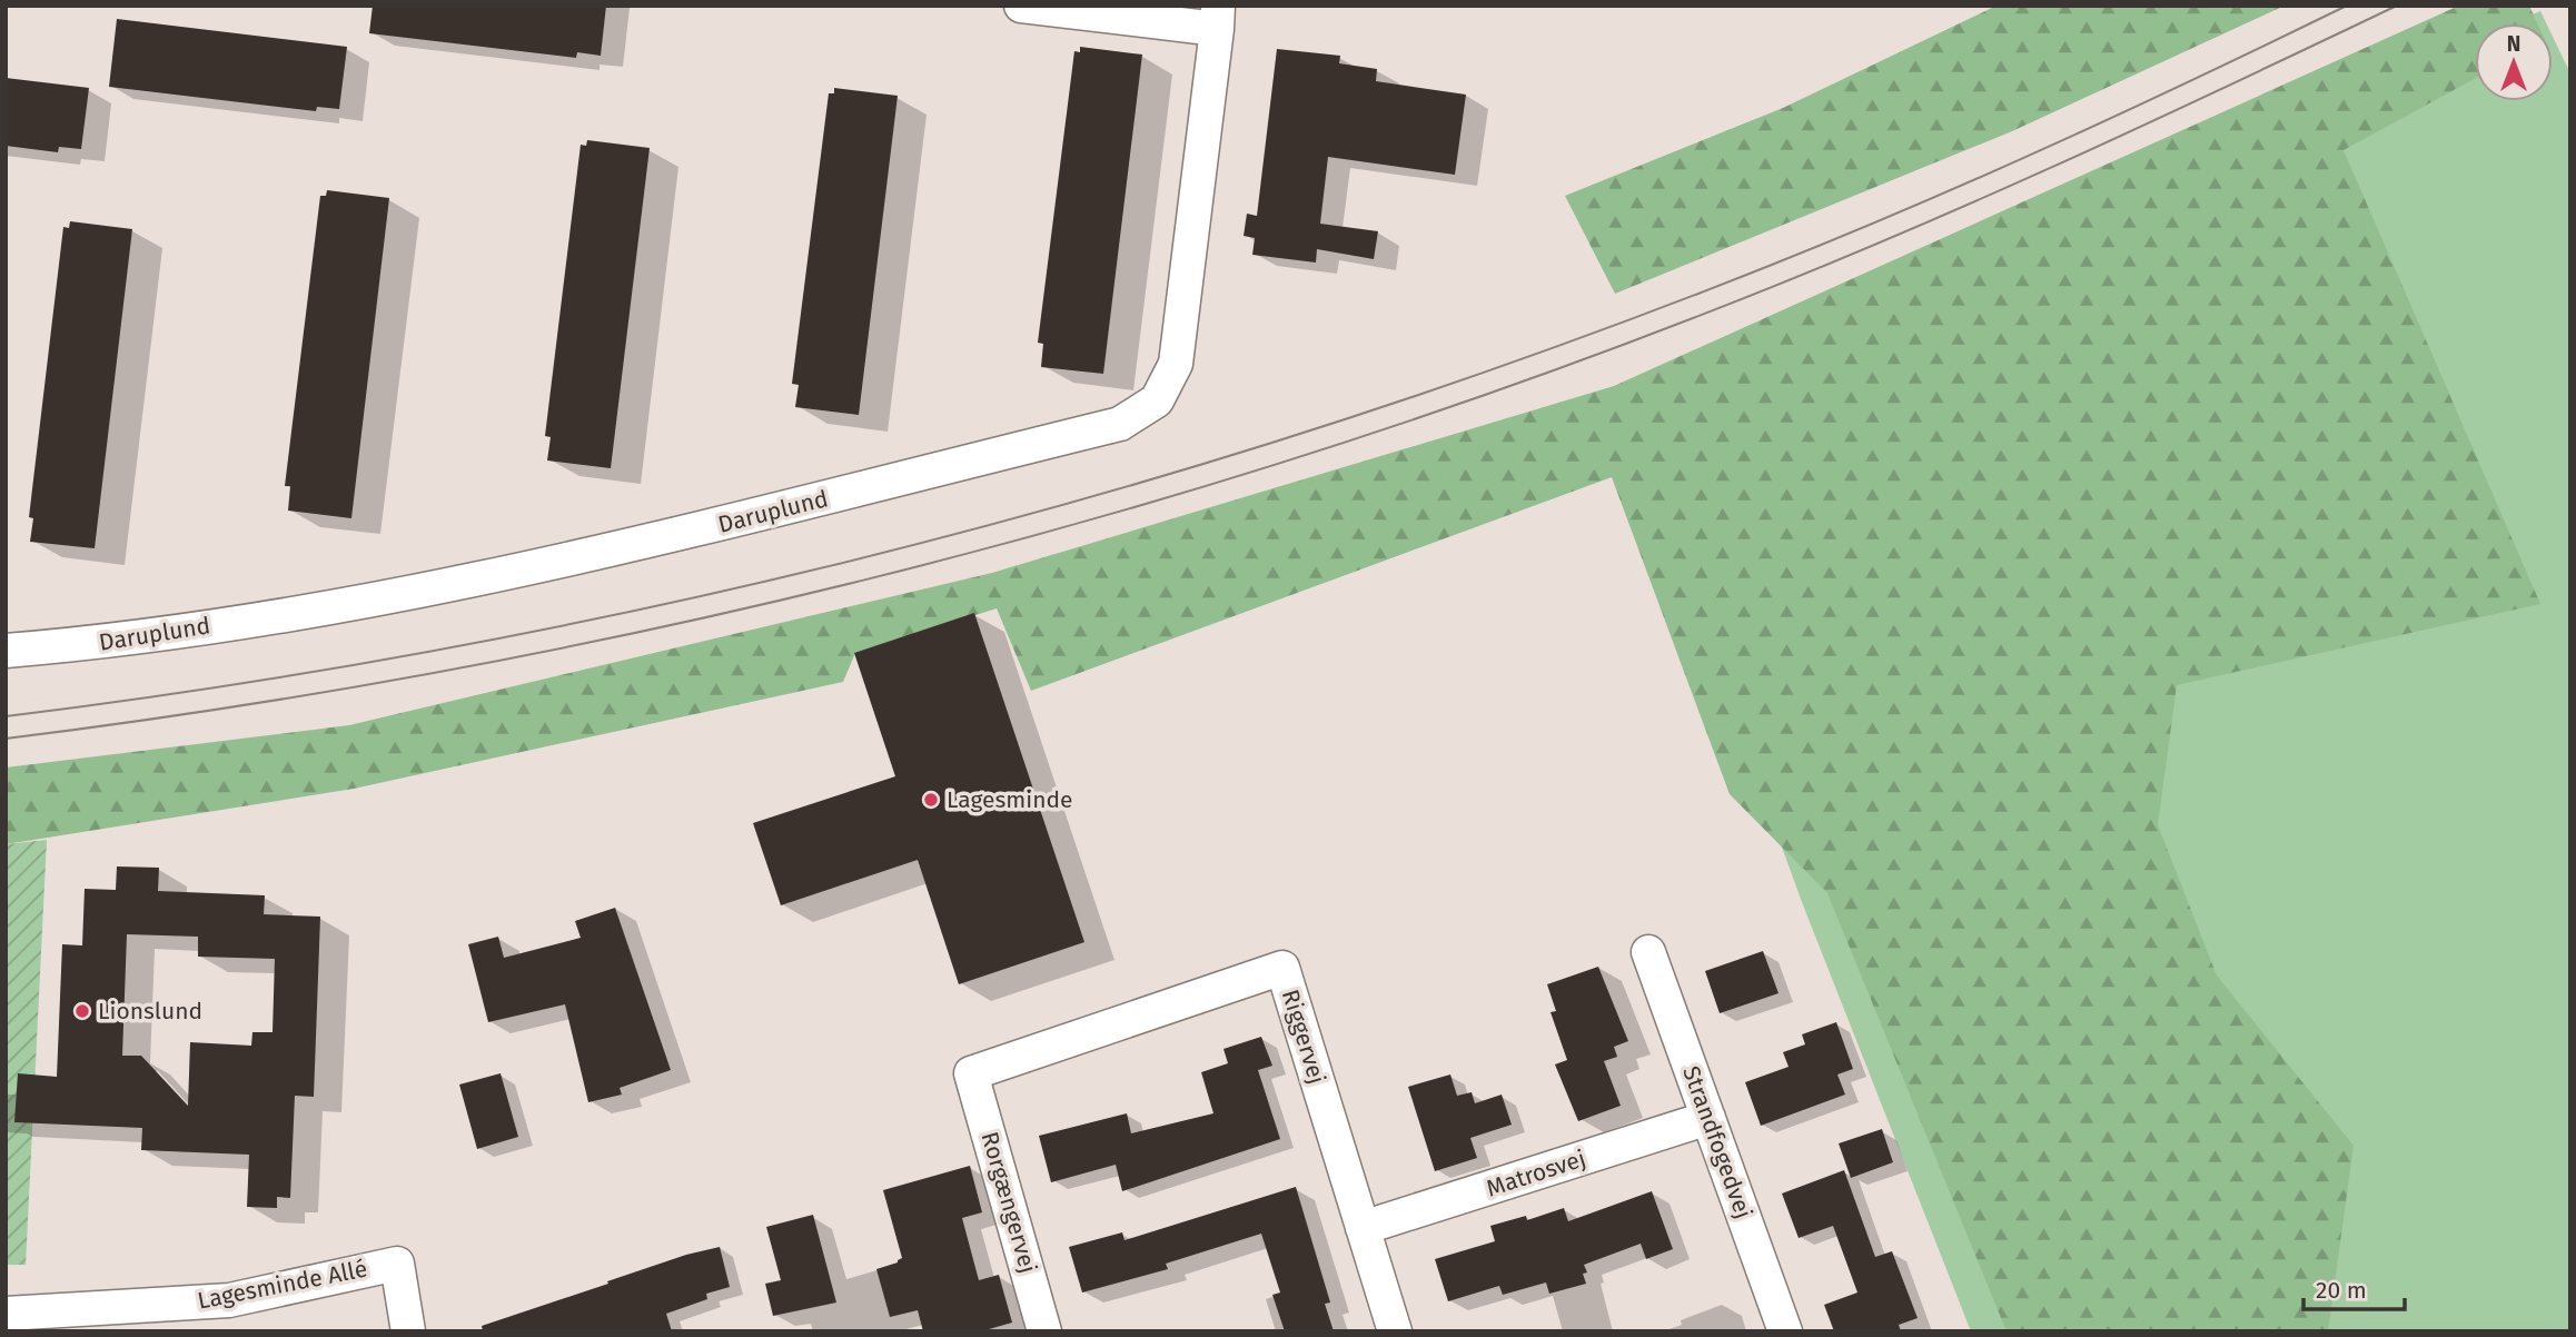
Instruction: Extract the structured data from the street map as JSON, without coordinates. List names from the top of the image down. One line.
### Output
{"streets":{"street":["Daruplund","Riggervej","Strandfogedvej","Matrosvej","Rorgængervej","Lagesminde Allé"]},"crossings":[["Riggervej","Matrosvej"],["Riggervej","Rorgængervej"],["Strandfogedvej","Matrosvej"]],"places":["Lagesminde","Lionslund"],"scale_bar":"20 m","north":"top"}
